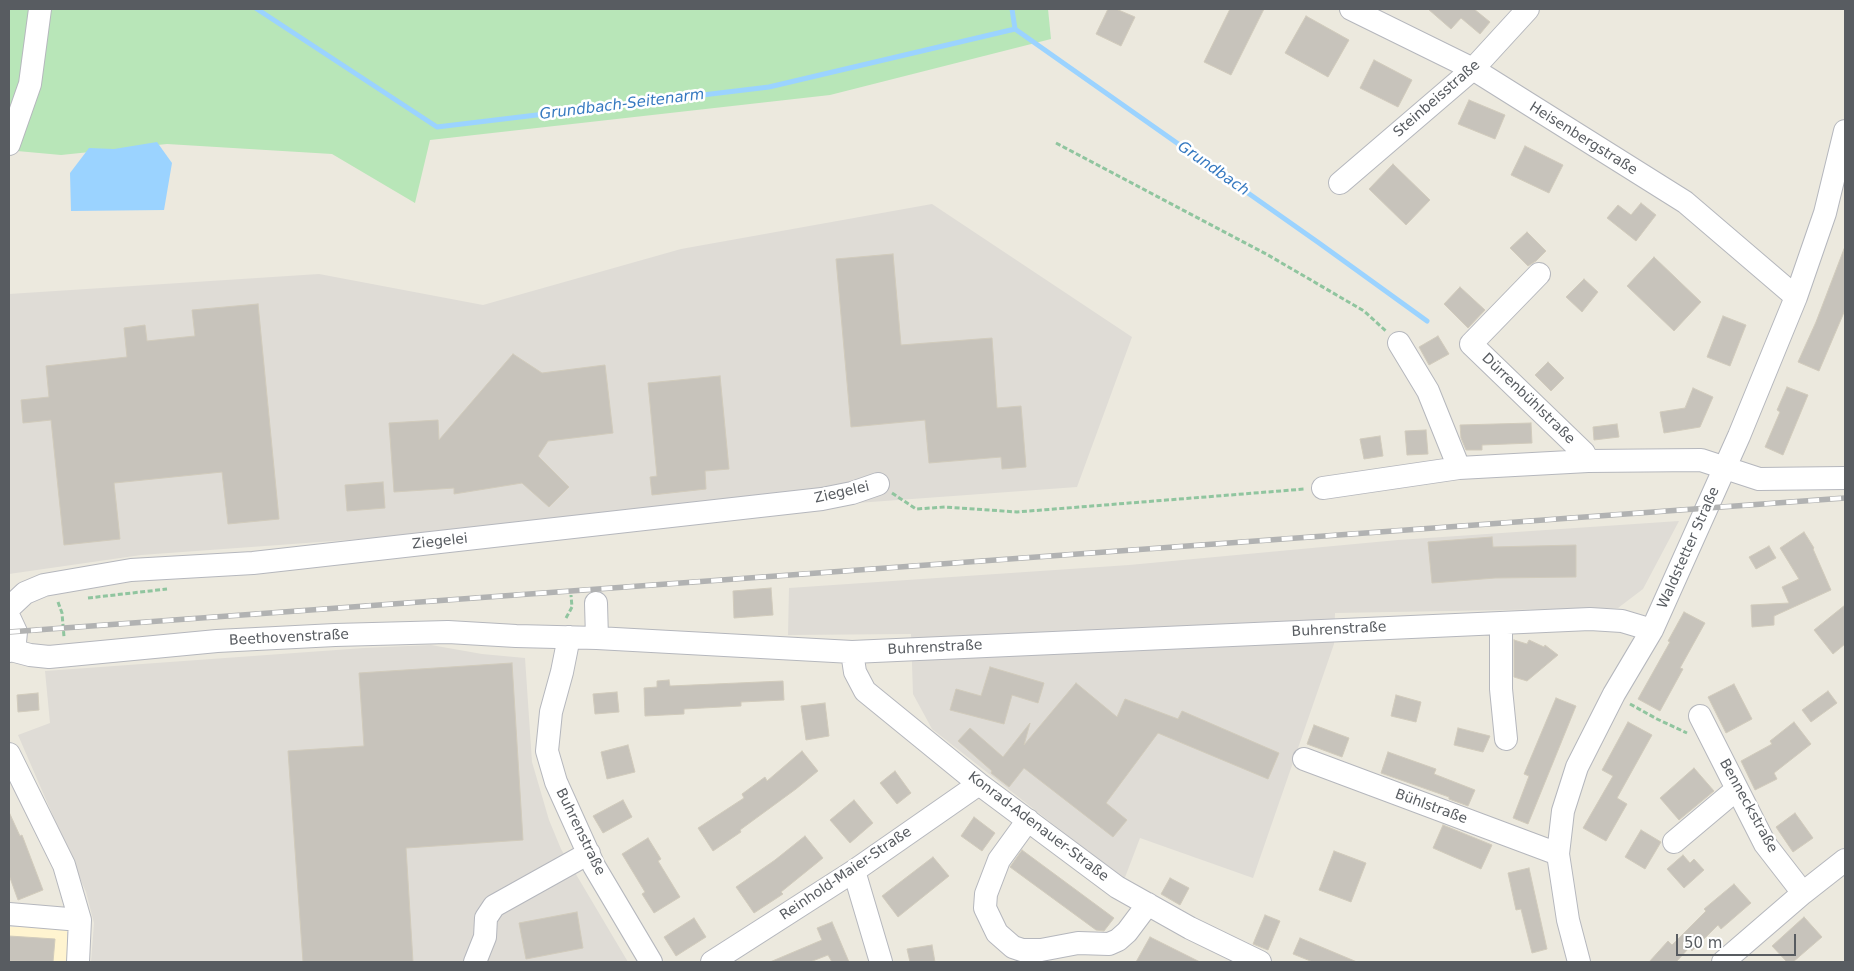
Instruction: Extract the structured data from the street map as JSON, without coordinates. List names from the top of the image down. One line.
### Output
{"streets":{"street":["Steinbeisstraße","Heisenbergstraße","Dürrenbühlstraße","Ziegelei","Waldstetter Straße","Buhrenstraße","Beethovenstraße","Benneckstraße","Bühlstraße","Konrad-Adenauer-Straße","Reinhold-Maier-Straße"]},"crossings":[["Steinbeisstraße","Heisenbergstraße"],["Heisenbergstraße","Waldstetter Straße"],["Dürrenbühlstraße","Waldstetter Straße"],["Waldstetter Straße","Buhrenstraße"],["Waldstetter Straße","Bühlstraße"],["Buhrenstraße","Beethovenstraße"],["Buhrenstraße","Konrad-Adenauer-Straße"],["Konrad-Adenauer-Straße","Reinhold-Maier-Straße"]],"water":["Grundbach-Seitenarm","Grundbach"],"scale_bar":"50 m"}
